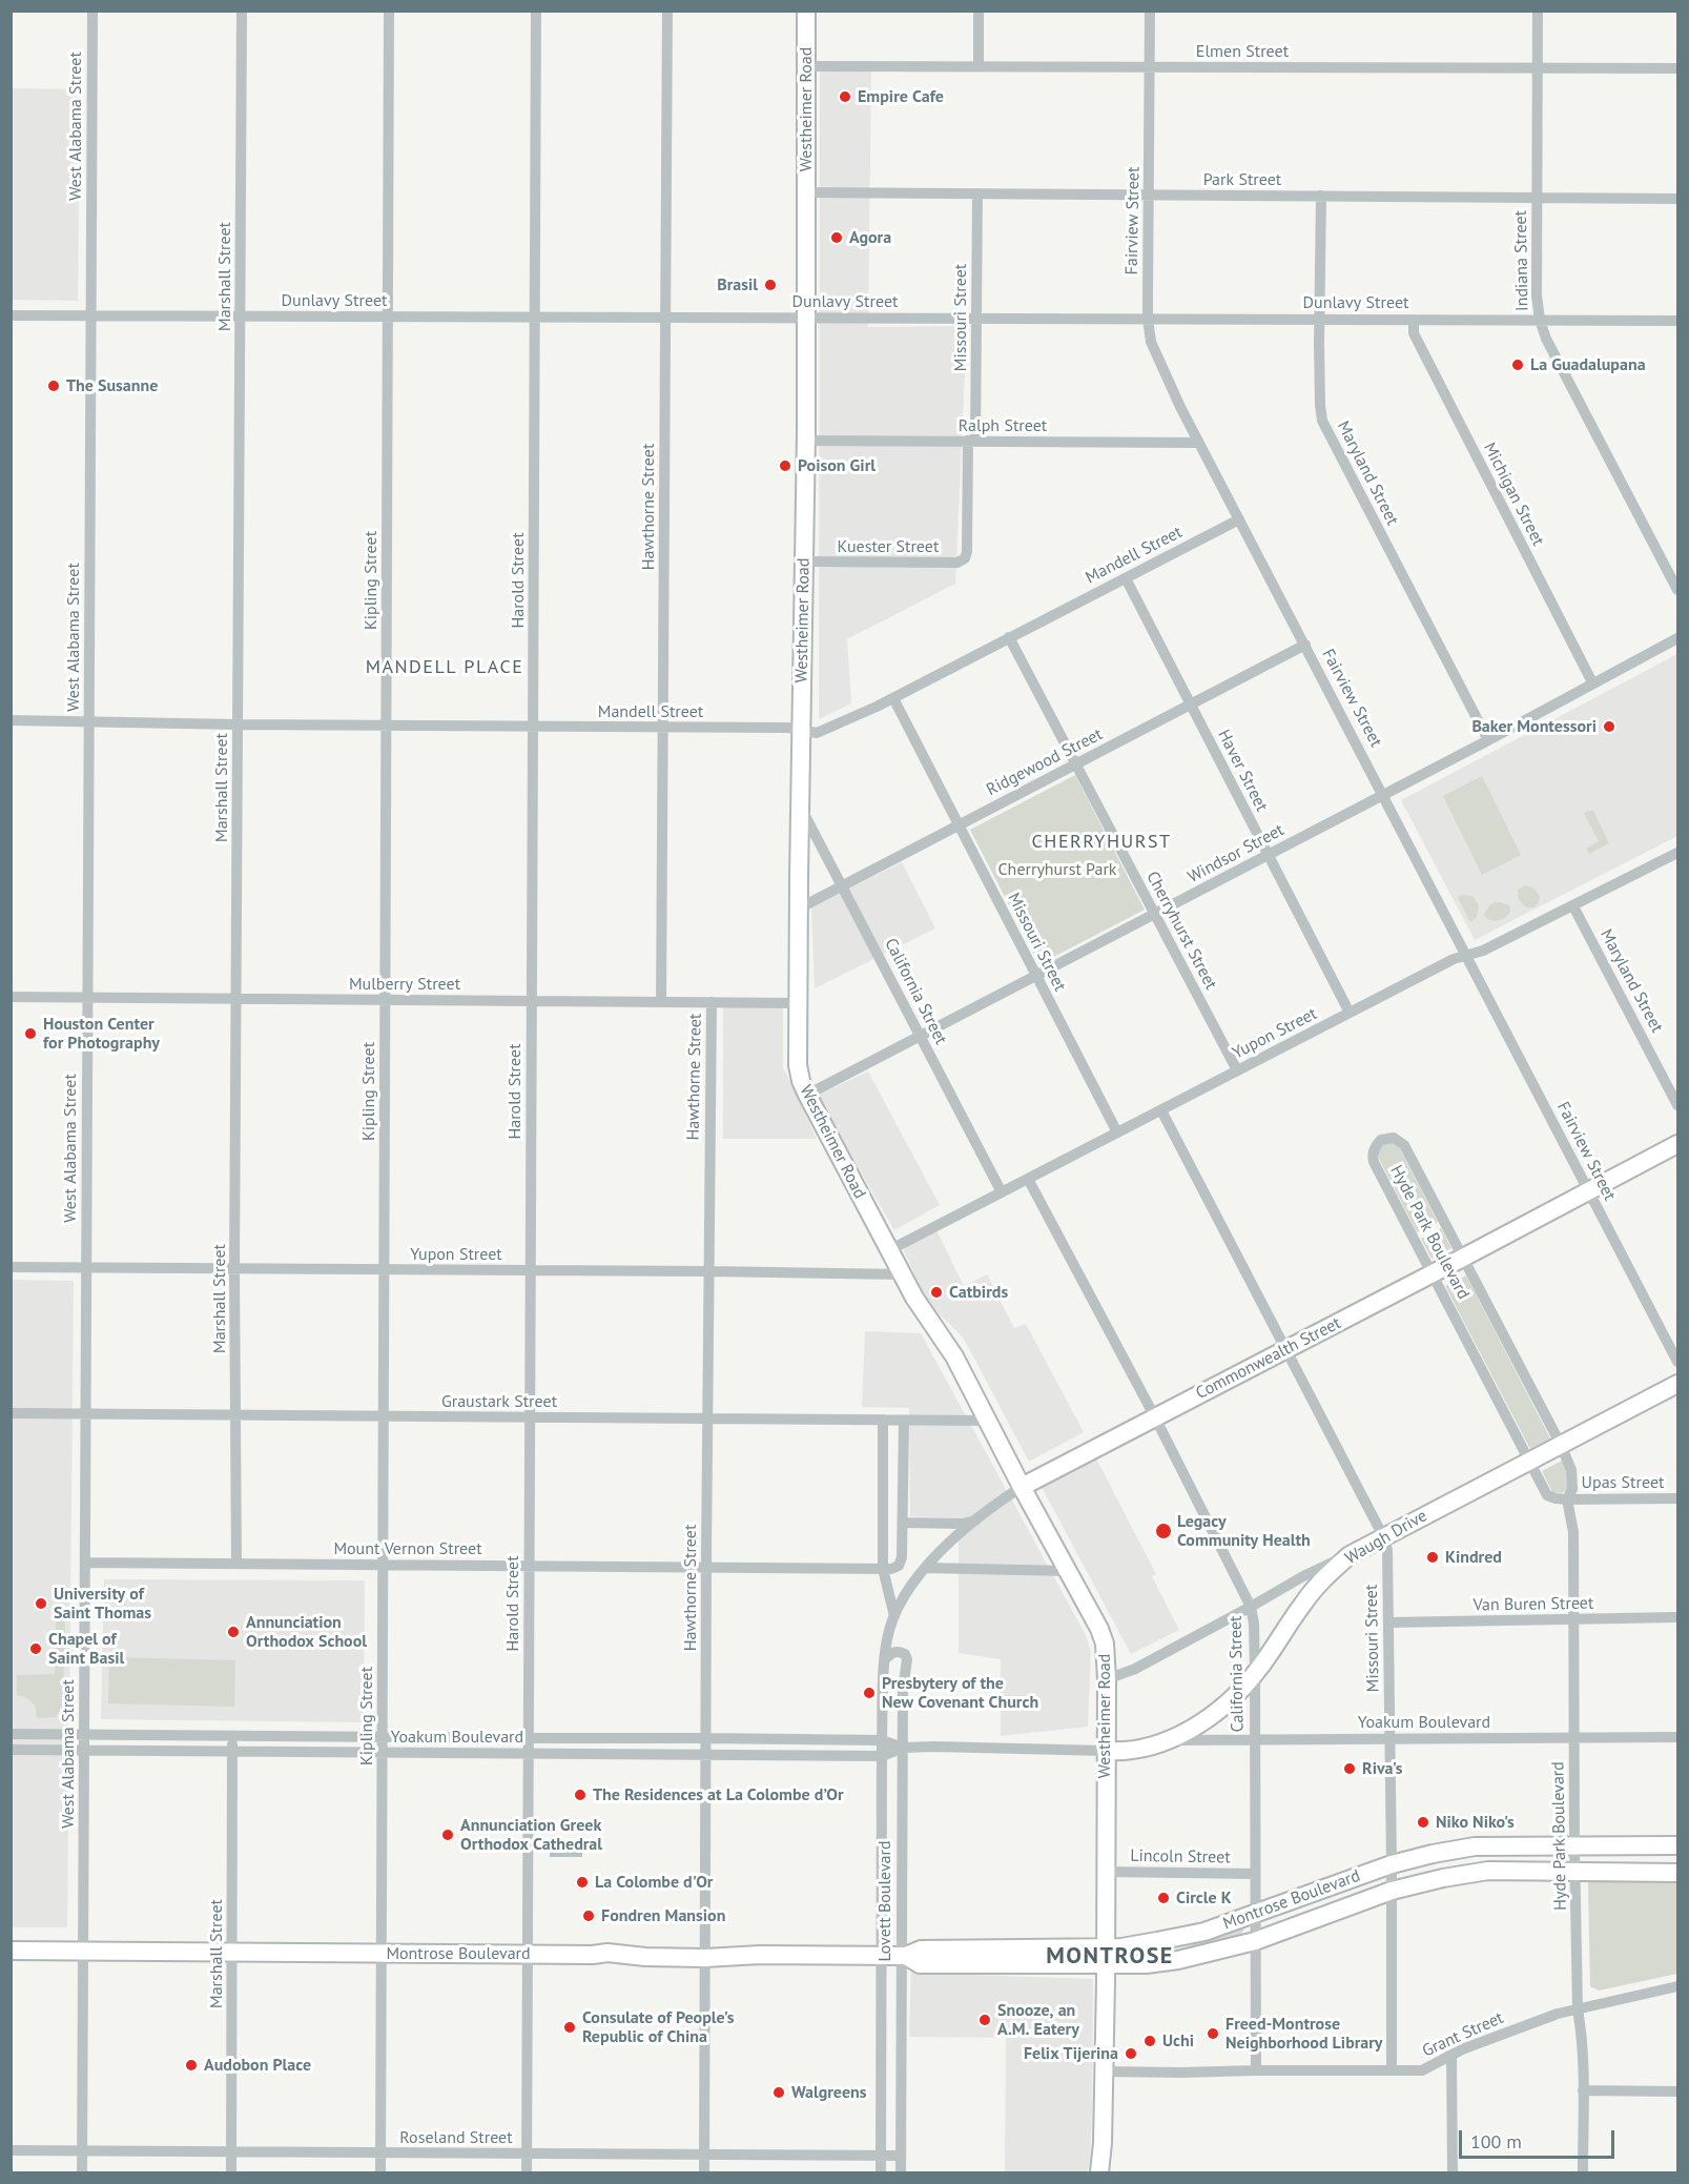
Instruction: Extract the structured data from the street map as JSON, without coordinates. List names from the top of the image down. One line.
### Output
{"streets":{"main road":["Westheimer Road","Commonwealth Street","Waugh Drive","Montrose Boulevard"],"street":["Elmen Street","West Alabama Street","Park Street","Fairview Street","Indiana Street","Marshall Street","Dunlavy Street","Missouri Street","Ralph Street","Maryland Street","Michigan Street","Hawthorne Street","Kuester Street","Mandell Street","Kipling Street","Harold Street","Ridgewood Street","Haver Street","Windsor Street","Cherryhurst Street","Mulberry Street","California Street","Yupon Street","Hyde Park Boulevard","Graustark Street","Upas Street","Mount Vernon Street","Van Buren Street","Yoakum Boulevard","Lincoln Street","Lovett Boulevard","Grant Street","Roseland Street"]},"crossings":[["Elmen Street","Westheimer Road"],["Elmen Street","Fairview Street"],["Elmen Street","Indiana Street"],["Westheimer Road","Park Street"],["Westheimer Road","Dunlavy Street"],["Westheimer Road","Ralph Street"],["Westheimer Road","Kuester Street"],["Westheimer Road","Mandell Street"],["Westheimer Road","Ridgewood Street"],["Westheimer Road","Windsor Street"],["Westheimer Road","Mulberry Street"],["Westheimer Road","California Street"],["Westheimer Road","Yupon Street"],["Westheimer Road","Commonwealth Street"],["Westheimer Road","Graustark Street"],["Westheimer Road","Waugh Drive"],["Westheimer Road","Yoakum Boulevard"],["Westheimer Road","Lincoln Street"],["Westheimer Road","Montrose Boulevard"],["Westheimer Road","Grant Street"],["West Alabama Street","Dunlavy Street"],["West Alabama Street","Mandell Street"],["West Alabama Street","Mulberry Street"],["West Alabama Street","Yupon Street"],["West Alabama Street","Graustark Street"],["West Alabama Street","Mount Vernon Street"],["West Alabama Street","Yoakum Boulevard"],["West Alabama Street","Montrose Boulevard"],["West Alabama Street","Roseland Street"],["Park Street","Fairview Street"],["Park Street","Indiana Street"],["Park Street","Missouri Street"],["Park Street","Maryland Street"],["Fairview Street","Dunlavy Street"],["Fairview Street","Ralph Street"],["Fairview Street","Mandell Street"],["Fairview Street","Ridgewood Street"],["Fairview Street","Windsor Street"],["Fairview Street","Yupon Street"],["Fairview Street","Commonwealth Street"],["Indiana Street","Dunlavy Street"],["Marshall Street","Dunlavy Street"],["Marshall Street","Mandell Street"],["Marshall Street","Mulberry Street"],["Marshall Street","Yupon Street"],["Marshall Street","Graustark Street"],["Marshall Street","Mount Vernon Street"],["Marshall Street","Yoakum Boulevard"],["Marshall Street","Montrose Boulevard"],["Marshall Street","Roseland Street"],["Dunlavy Street","Missouri Street"],["Dunlavy Street","Maryland Street"],["Dunlavy Street","Michigan Street"],["Dunlavy Street","Hawthorne Street"],["Dunlavy Street","Kipling Street"],["Dunlavy Street","Harold Street"],["Missouri Street","Ralph Street"],["Missouri Street","Kuester Street"],["Missouri Street","Mandell Street"],["Missouri Street","Ridgewood Street"],["Missouri Street","Windsor Street"],["Missouri Street","Yupon Street"],["Missouri Street","Commonwealth Street"],["Missouri Street","Waugh Drive"],["Missouri Street","Van Buren Street"],["Missouri Street","Yoakum Boulevard"],["Missouri Street","Montrose Boulevard"],["Missouri Street","Grant Street"],["Maryland Street","Windsor Street"],["Maryland Street","Yupon Street"],["Michigan Street","Windsor Street"],["Hawthorne Street","Mandell Street"],["Hawthorne Street","Mulberry Street"],["Hawthorne Street","Yupon Street"],["Hawthorne Street","Graustark Street"],["Hawthorne Street","Mount Vernon Street"],["Hawthorne Street","Yoakum Boulevard"],["Hawthorne Street","Montrose Boulevard"],["Hawthorne Street","Roseland Street"],["Mandell Street","Kipling Street"],["Mandell Street","Harold Street"],["Mandell Street","Haver Street"],["Mandell Street","Cherryhurst Street"],["Kipling Street","Mulberry Street"],["Kipling Street","Yupon Street"],["Kipling Street","Graustark Street"],["Kipling Street","Mount Vernon Street"],["Kipling Street","Yoakum Boulevard"],["Kipling Street","Montrose Boulevard"],["Kipling Street","Roseland Street"],["Harold Street","Mulberry Street"],["Harold Street","Yupon Street"],["Harold Street","Graustark Street"],["Harold Street","Mount Vernon Street"],["Harold Street","Yoakum Boulevard"],["Harold Street","Montrose Boulevard"],["Harold Street","Roseland Street"],["Ridgewood Street","Haver Street"],["Ridgewood Street","Cherryhurst Street"],["Ridgewood Street","California Street"],["Haver Street","Windsor Street"],["Haver Street","Yupon Street"],["Windsor Street","Cherryhurst Street"],["Windsor Street","California Street"],["Cherryhurst Street","Yupon Street"],["California Street","Yupon Street"],["California Street","Commonwealth Street"],["California Street","Waugh Drive"],["California Street","Yoakum Boulevard"],["California Street","Lincoln Street"],["California Street","Montrose Boulevard"],["California Street","Grant Street"],["Hyde Park Boulevard","Commonwealth Street"],["Hyde Park Boulevard","Upas Street"],["Hyde Park Boulevard","Waugh Drive"],["Hyde Park Boulevard","Van Buren Street"],["Hyde Park Boulevard","Yoakum Boulevard"],["Hyde Park Boulevard","Montrose Boulevard"],["Hyde Park Boulevard","Grant Street"],["Commonwealth Street","Lovett Boulevard"],["Graustark Street","Lovett Boulevard"],["Waugh Drive","Yoakum Boulevard"],["Mount Vernon Street","Lovett Boulevard"],["Yoakum Boulevard","Lovett Boulevard"],["Montrose Boulevard","Lovett Boulevard"],["Lovett Boulevard","Roseland Street"]],"districts":["MANDELL PLACE","CHERRYHURST","MONTROSE"],"parks":["Cherryhurst Park"],"places":["Empire Cafe","Agora","Brasil","La Guadalupana","The Susanne","Poison Girl","Baker Montessori","Houston Center for Photography","Catbirds","Legacy Community Health","Kindred","University of Saint Thomas","Annunciation Orthodox School","Chapel of Saint Basil","Presbytery of the New Covenant Church","Riva's","The Residences at La Colombe d’Or","Niko Niko's","Annunciation Greek Orthodox Cathedral","La Colombe d'Or","Circle K","Fondren Mansion","Snooze, an A.M. Eatery","Consulate of People's Republic of China","Freed-Montrose Neighborhood Library","Uchi","Felix Tijerina","Audobon Place","Walgreens"],"scale_bar":"100 m"}
